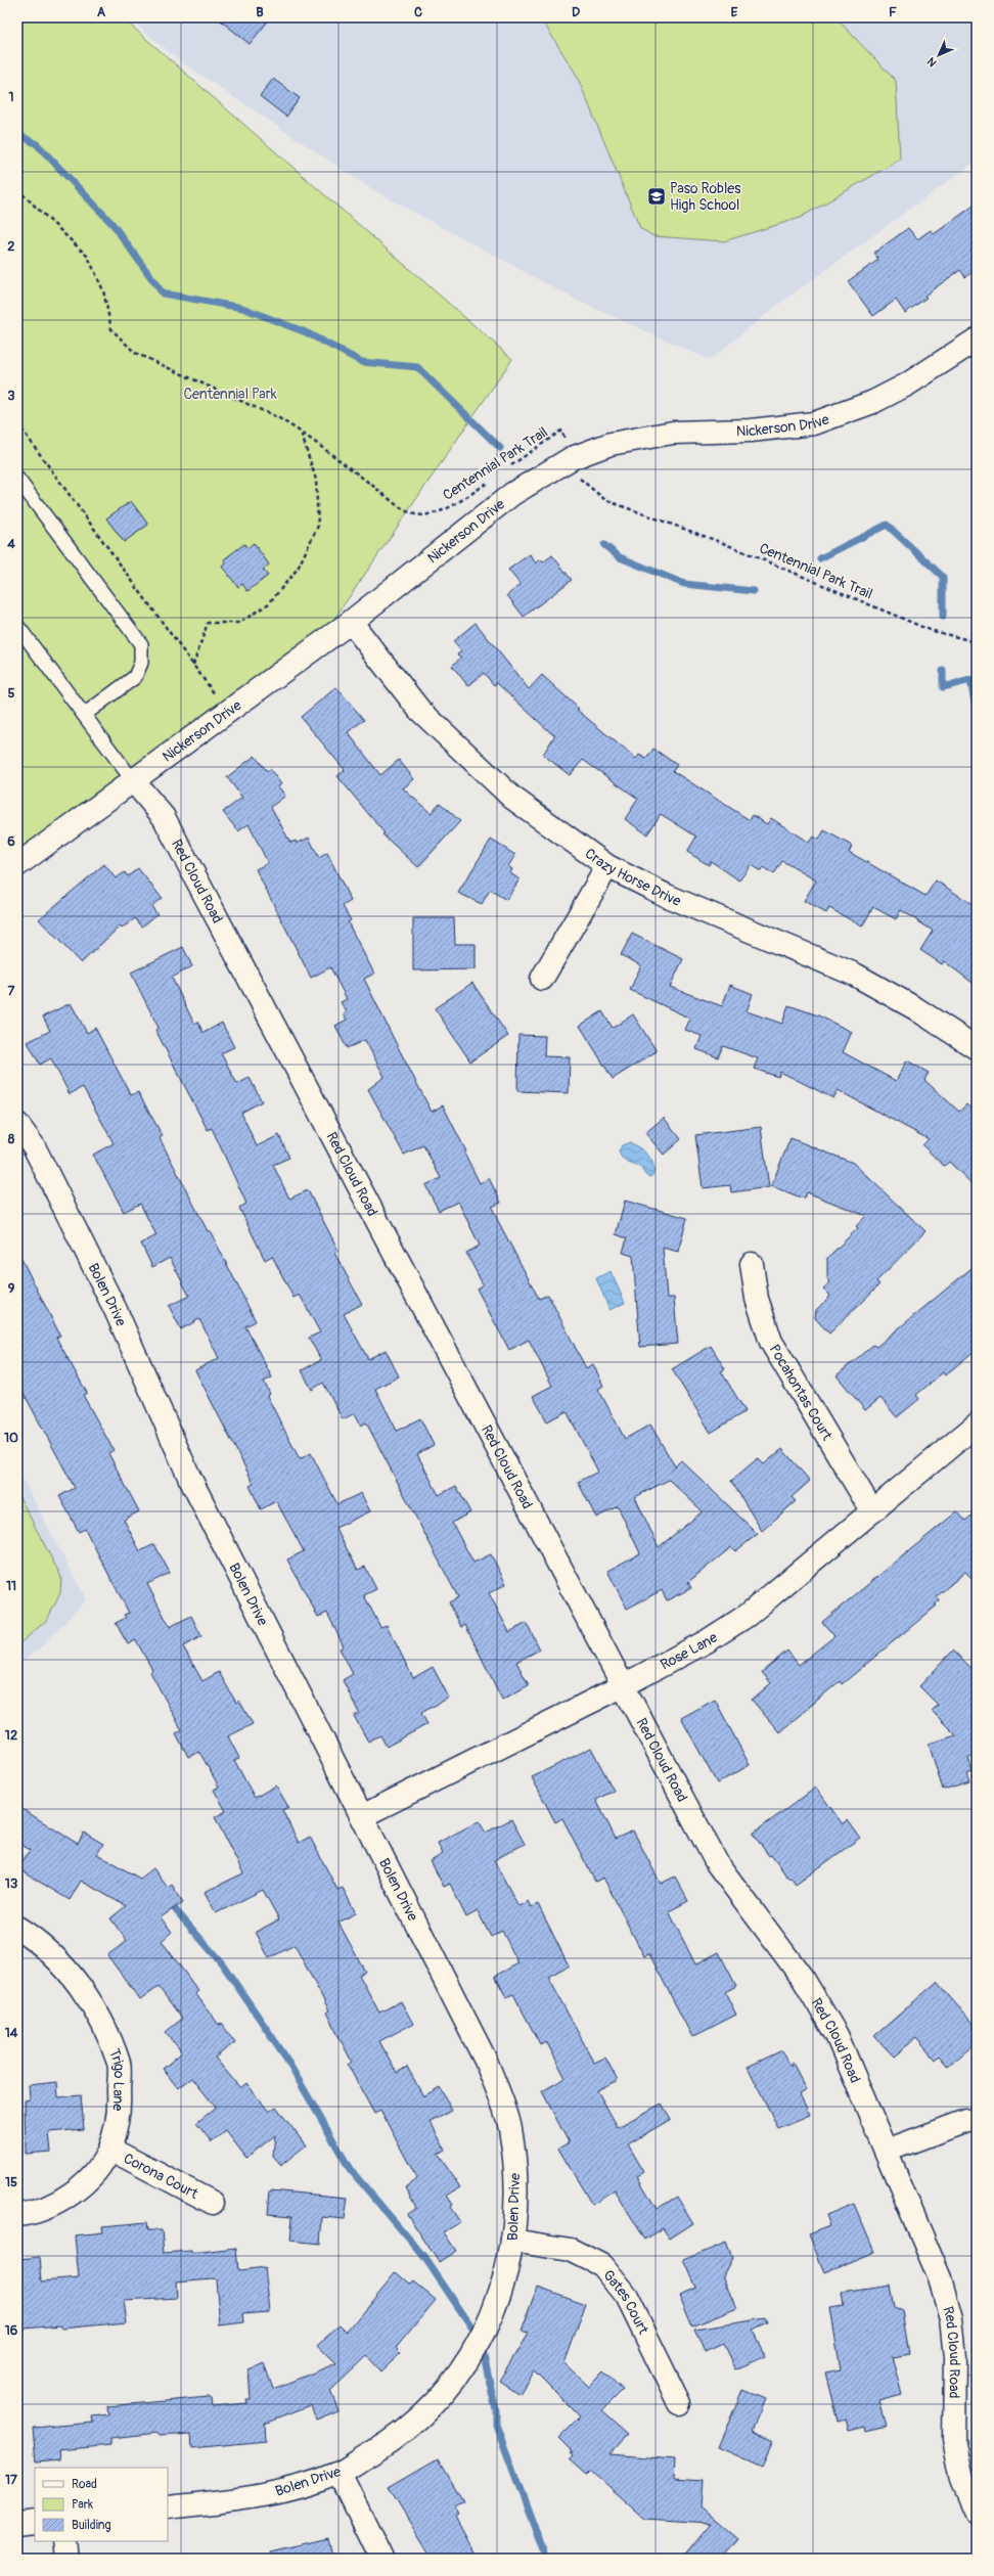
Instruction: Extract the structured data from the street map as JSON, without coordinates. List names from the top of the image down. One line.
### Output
{"streets":{"street":["Nickerson Drive","Crazy Horse Drive","Red Cloud Road","Bolen Drive","Pocahontas Court","Rose Lane","Trigo Lane","Corona Court","Gates Court"],"path":["Centennial Park Trail"]},"crossings":[["Nickerson Drive","Centennial Park Trail"],["Nickerson Drive","Crazy Horse Drive"],["Nickerson Drive","Red Cloud Road"],["Red Cloud Road","Rose Lane"],["Bolen Drive","Rose Lane"],["Bolen Drive","Gates Court"],["Pocahontas Court","Rose Lane"],["Trigo Lane","Corona Court"]],"parks":["Centennial Park"],"places":{"school or university":["Paso Robles High School"]},"legend":["Road","Park","Building"],"north":"bottom left","grid":{"columns":["A","B","C","D","E","F"],"rows":["1","2","3","4","5","6","7","8","9","10","11","12","13","14","15","16","17"]}}
